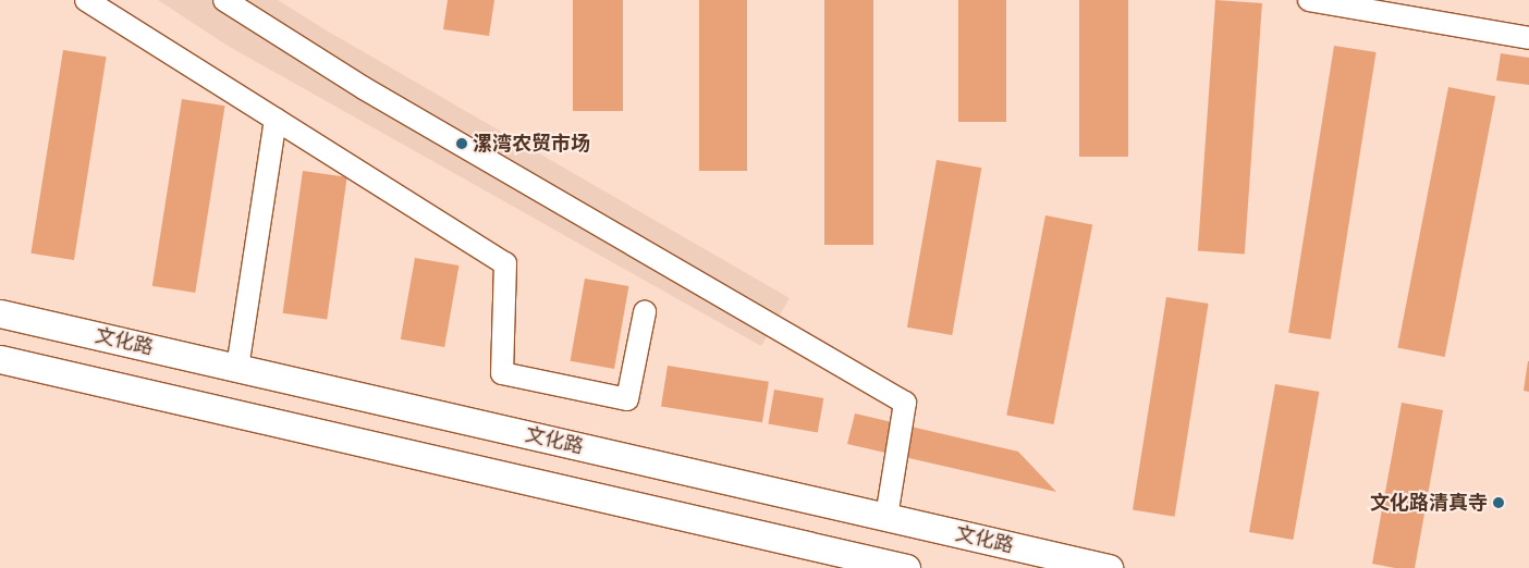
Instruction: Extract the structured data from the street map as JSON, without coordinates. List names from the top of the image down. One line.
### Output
{"streets":{"street":["文化路"]},"places":["漯湾农贸市场","文化路清真寺"]}
